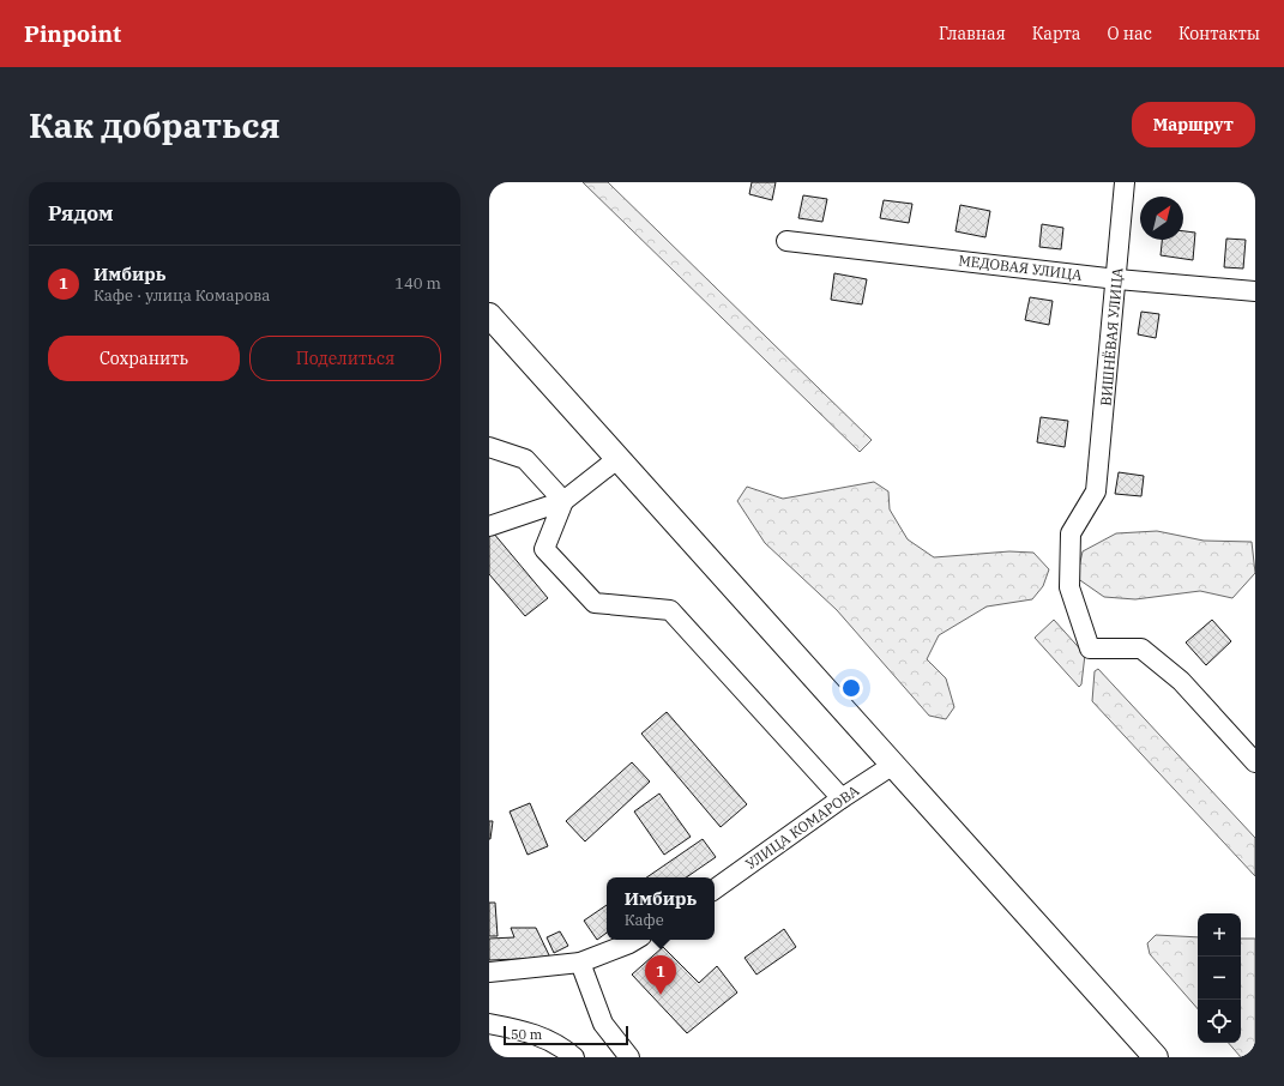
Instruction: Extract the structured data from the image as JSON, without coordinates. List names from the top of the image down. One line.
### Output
{"streets":{"street":["МЕДОВАЯ УЛИЦА","ВИШНЁВАЯ УЛИЦА","УЛИЦА КОМАРОВА"]},"crossings":[["МЕДОВАЯ УЛИЦА","ВИШНЁВАЯ УЛИЦА"]],"scale_bar":"50 m","north":"top right","page":{"header":"Pinpoint","nav":["Главная","Карта","О нас","Контакты"],"buttons":["Маршрут",["Сохранить","Поделиться"]],"title":"Как добраться","heading":"Рядом","list":[{"mark":"1","name":"Имбирь","note":"Кафе · улица Комарова","value":"140 m"}],"popup":["Имбирь","Кафе"],"map_buttons":["+","−"],"pins":"1","scale":"50 m"}}
